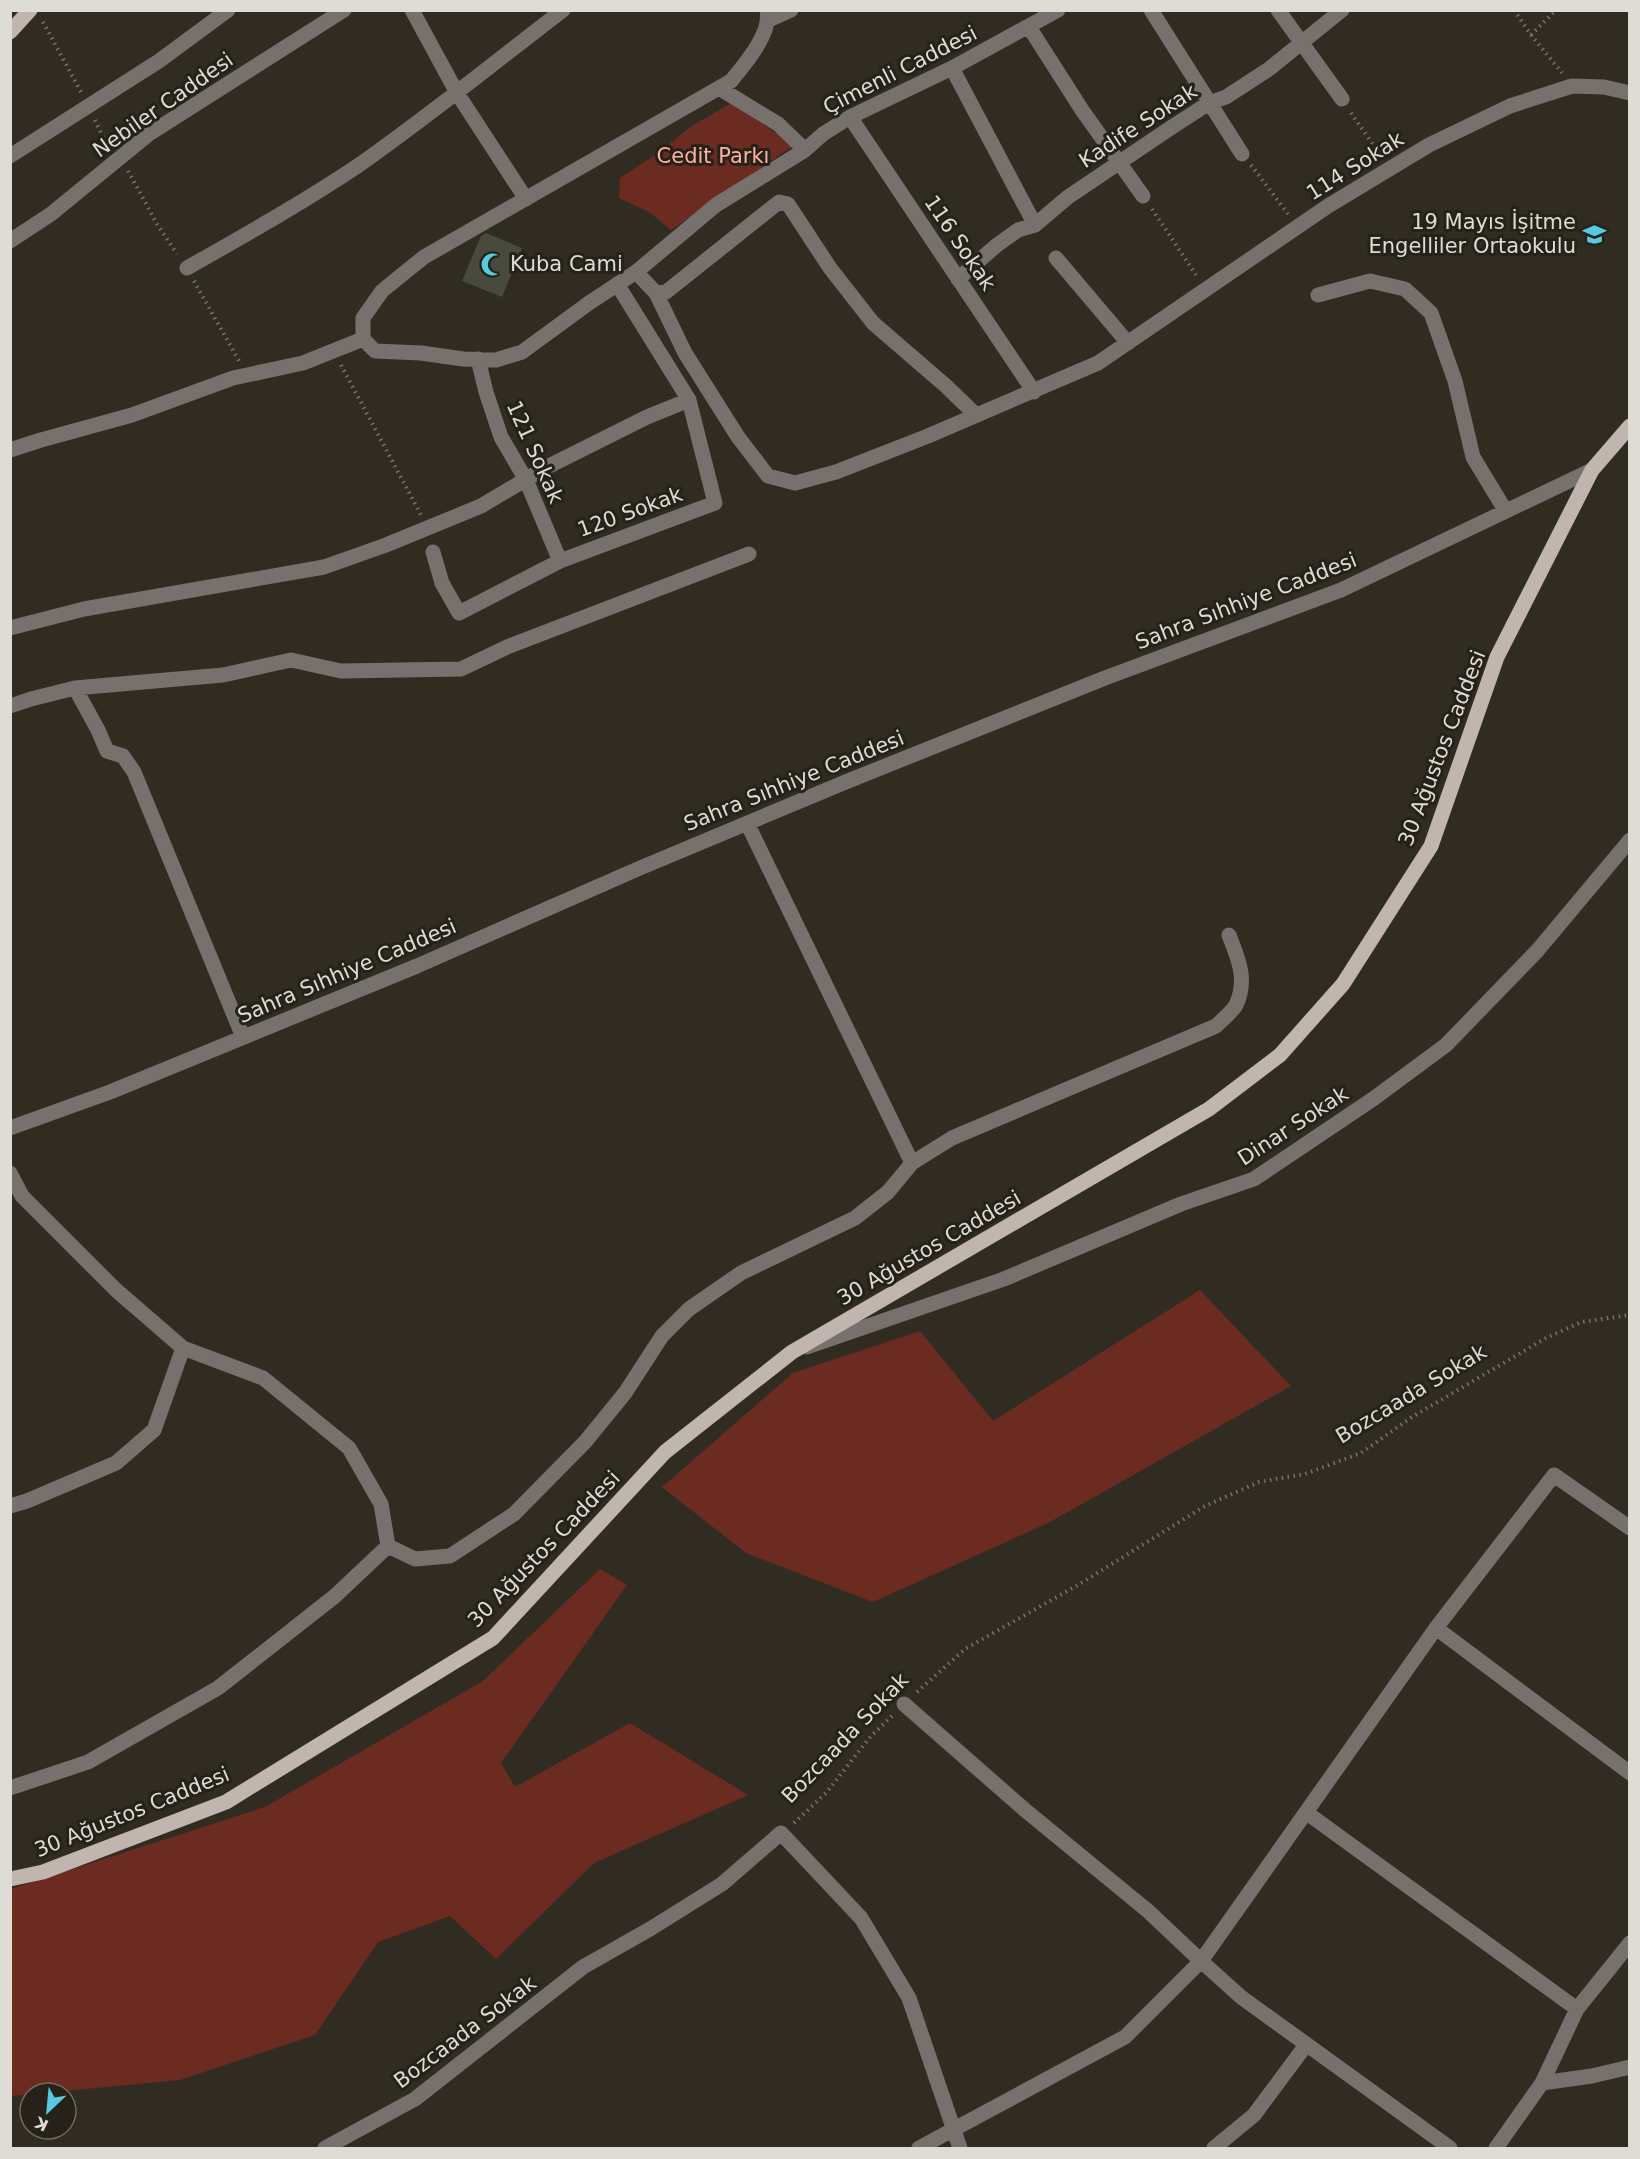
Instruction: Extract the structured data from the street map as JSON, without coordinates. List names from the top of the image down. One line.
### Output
{"streets":{"main road":["30 Ağustos Caddesi"],"street":["Çimenli Caddesi","Nebiler Caddesi","Kadife Sokak","114 Sokak","116 Sokak","121 Sokak","120 Sokak","Sahra Sıhhiye Caddesi","Dinar Sokak","Bozcaada Sokak"]},"crossings":[["Çimenli Caddesi","114 Sokak"],["Çimenli Caddesi","116 Sokak"],["Çimenli Caddesi","121 Sokak"],["Kadife Sokak","116 Sokak"],["114 Sokak","116 Sokak"],["121 Sokak","120 Sokak"],["Sahra Sıhhiye Caddesi","30 Ağustos Caddesi"],["30 Ağustos Caddesi","Dinar Sokak"]],"parks":["Cedit Parkı"],"places":{"school or university":["19 Mayıs İşitme Engelliler Ortaokulu"],"mosque":["Kuba Cami"]},"north":"bottom left"}
